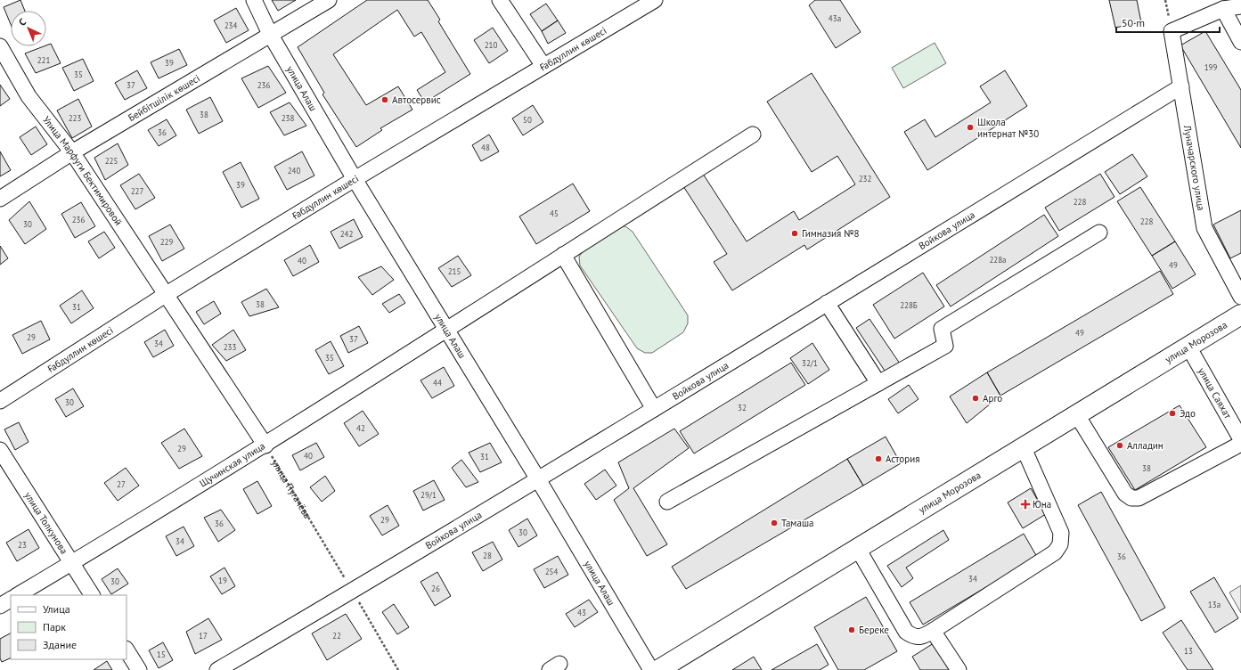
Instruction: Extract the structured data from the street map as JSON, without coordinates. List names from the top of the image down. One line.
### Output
{"streets":{"main road":["улица Морозова"],"street":["Ғабдуллин көшесі","улица Алаш","Бейбітшілік көшесі","Луначарского улица","Улица Марфуги Бектимировой","Войкова улица","улица Саяхат","Щучинская улица","улица Толкунова"],"path":["улица Пугачёва"]},"crossings":[["Ғабдуллин көшесі","улица Алаш"],["Ғабдуллин көшесі","Улица Марфуги Бектимировой"],["улица Алаш","Бейбітшілік көшесі"],["улица Алаш","Войкова улица"],["улица Алаш","Щучинская улица"],["Бейбітшілік көшесі","Улица Марфуги Бектимировой"],["Луначарского улица","Войкова улица"],["Войкова улица","улица Пугачёва"],["улица Морозова","улица Саяхат"],["Щучинская улица","улица Пугачёва"],["Щучинская улица","улица Толкунова"]],"places":{"other":["Автосервис","Школа интернат №30","Гимназия №8","Арго","Эдо","Алладин","Астория","Тамаша","Береке"],"health":["Юна"]},"house_numbers":["43а","234","210","221","39","199","35","37","236","38","223","238","50","36","48","225","240","232","39","227","228","45","236","228","30","242","229","228а","40","49","215","38","228Б","31","49","29","37","34","233","35","32/1","44","30","32","42","29","40","31","38","27","29/1","29","36","30","34","23","28","36","254","34","19","30","26","13а","43","17","22","13","15"],"legend":["Улица","Парк","Здание"],"scale_bar":"50 m","north":"top left"}
